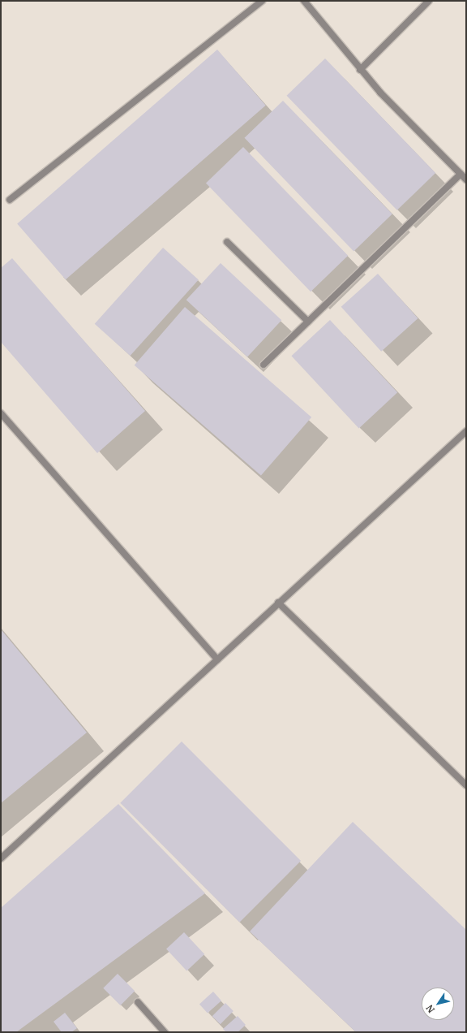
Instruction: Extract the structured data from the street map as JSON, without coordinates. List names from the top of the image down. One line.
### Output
{"north":"bottom left"}
